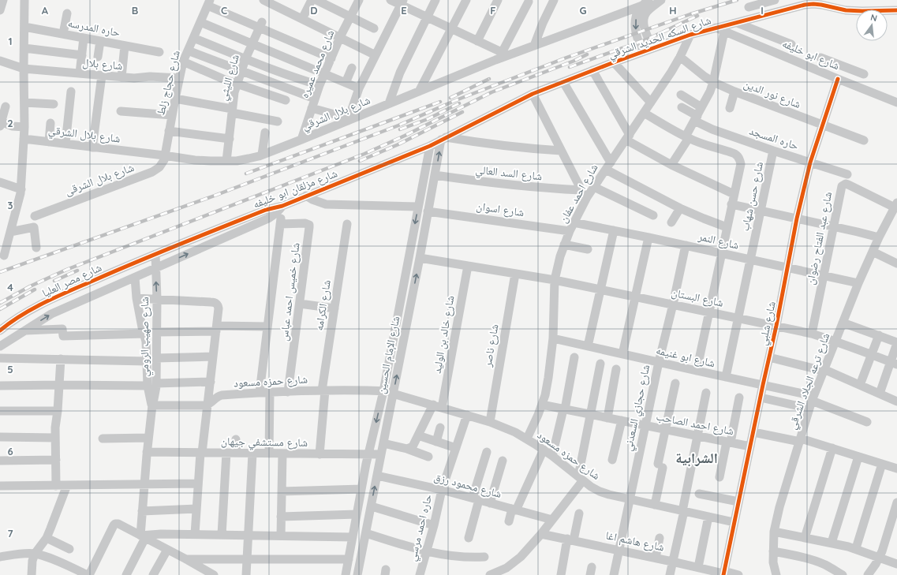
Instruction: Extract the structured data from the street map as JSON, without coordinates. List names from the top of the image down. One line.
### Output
{"streets":{"street":["حاره المدرسه","شارع السكه الحديد الشرقي","شارع ابو خليفه","شارع بلال","شارع محمد عميره","شارع الليثي","شارع حجاج زلط","شارع نور الدين","شارع بلال الشرقي","حاره المسجد","شارع السد العالي","شارع بلال الشرقى","شارع مزلقان ابو خليفه","شارع احمد عفان","شارع حسن شهاب","شارع اسوان","شارع عبد الفتاح رضوان","شارع النمر","شارع مصر العليا","شارع خميس احمد عباس","شارع البستان","شارع الكرامه","شارع شلبي","شارع خالد بن الوليد","شارع صهيب الرومي","شارع ناصر","شارع الإمام الحسين","شارع ابو غنيمه","شارع حمزه مسعود","شارع ترعه الجلاد الشرقي","شارع حجازي السعدني","شارع احمد الصاحب","شارع مستشفي جيهان","شارع محمود رزق","حاره احمد مرسي","شارع هاشم اغا"]},"crossings":[["شارع السكه الحديد الشرقي","شارع ابو خليفه"],["شارع السكه الحديد الشرقي","شارع مزلقان ابو خليفه"],["شارع السكه الحديد الشرقي","شارع احمد عفان"],["شارع السكه الحديد الشرقي","شارع الإمام الحسين"],["شارع ابو خليفه","شارع شلبي"],["شارع بلال","شارع حجاج زلط"],["شارع محمد عميره","شارع بلال الشرقي"],["شارع الليثي","شارع بلال الشرقي"],["شارع حجاج زلط","شارع بلال الشرقي"],["شارع حجاج زلط","شارع بلال الشرقى"],["شارع نور الدين","شارع احمد عفان"],["شارع نور الدين","شارع شلبي"],["شارع بلال الشرقي","شارع بلال الشرقى"],["حاره المسجد","شارع حسن شهاب"],["حاره المسجد","شارع شلبي"],["شارع السد العالي","شارع الإمام الحسين"],["شارع مزلقان ابو خليفه","شارع مصر العليا"],["شارع مزلقان ابو خليفه","شارع صهيب الرومي"],["شارع مزلقان ابو خليفه","شارع الإمام الحسين"],["شارع احمد عفان","شارع اسوان"],["شارع احمد عفان","شارع النمر"],["شارع احمد عفان","شارع البستان"],["شارع احمد عفان","شارع ابو غنيمه"],["شارع احمد عفان","شارع حمزه مسعود"],["شارع احمد عفان","شارع احمد الصاحب"],["شارع حسن شهاب","شارع النمر"],["شارع حسن شهاب","شارع البستان"],["شارع حسن شهاب","شارع ابو غنيمه"],["شارع اسوان","شارع الإمام الحسين"],["شارع عبد الفتاح رضوان","شارع النمر"],["شارع عبد الفتاح رضوان","شارع البستان"],["شارع عبد الفتاح رضوان","شارع ترعه الجلاد الشرقي"],["شارع النمر","شارع شلبي"],["شارع النمر","شارع ترعه الجلاد الشرقي"],["شارع النمر","شارع حجازي السعدني"],["شارع مصر العليا","شارع صهيب الرومي"],["شارع خميس احمد عباس","شارع حمزه مسعود"],["شارع البستان","شارع شلبي"],["شارع البستان","شارع خالد بن الوليد"],["شارع البستان","شارع ناصر"],["شارع البستان","شارع الإمام الحسين"],["شارع البستان","شارع ترعه الجلاد الشرقي"],["شارع البستان","شارع حجازي السعدني"],["شارع الكرامه","شارع حمزه مسعود"],["شارع الكرامه","شارع مستشفي جيهان"],["شارع شلبي","شارع ابو غنيمه"],["شارع شلبي","شارع حمزه مسعود"],["شارع شلبي","شارع احمد الصاحب"],["شارع شلبي","شارع هاشم اغا"],["شارع خالد بن الوليد","شارع حمزه مسعود"],["شارع صهيب الرومي","شارع مستشفي جيهان"],["شارع ناصر","شارع حمزه مسعود"],["شارع الإمام الحسين","شارع حمزه مسعود"],["شارع الإمام الحسين","شارع مستشفي جيهان"],["شارع الإمام الحسين","شارع محمود رزق"],["شارع ابو غنيمه","شارع ترعه الجلاد الشرقي"],["شارع ابو غنيمه","شارع حجازي السعدني"],["شارع حمزه مسعود","شارع حجازي السعدني"],["شارع حمزه مسعود","حاره احمد مرسي"],["شارع حجازي السعدني","شارع احمد الصاحب"],["شارع حجازي السعدني","شارع هاشم اغا"],["شارع محمود رزق","حاره احمد مرسي"]],"districts":["الشرابية"],"north":"top","grid":{"columns":["A","B","C","D","E","F","G","H","I"],"rows":["1","2","3","4","5","6","7"]}}
